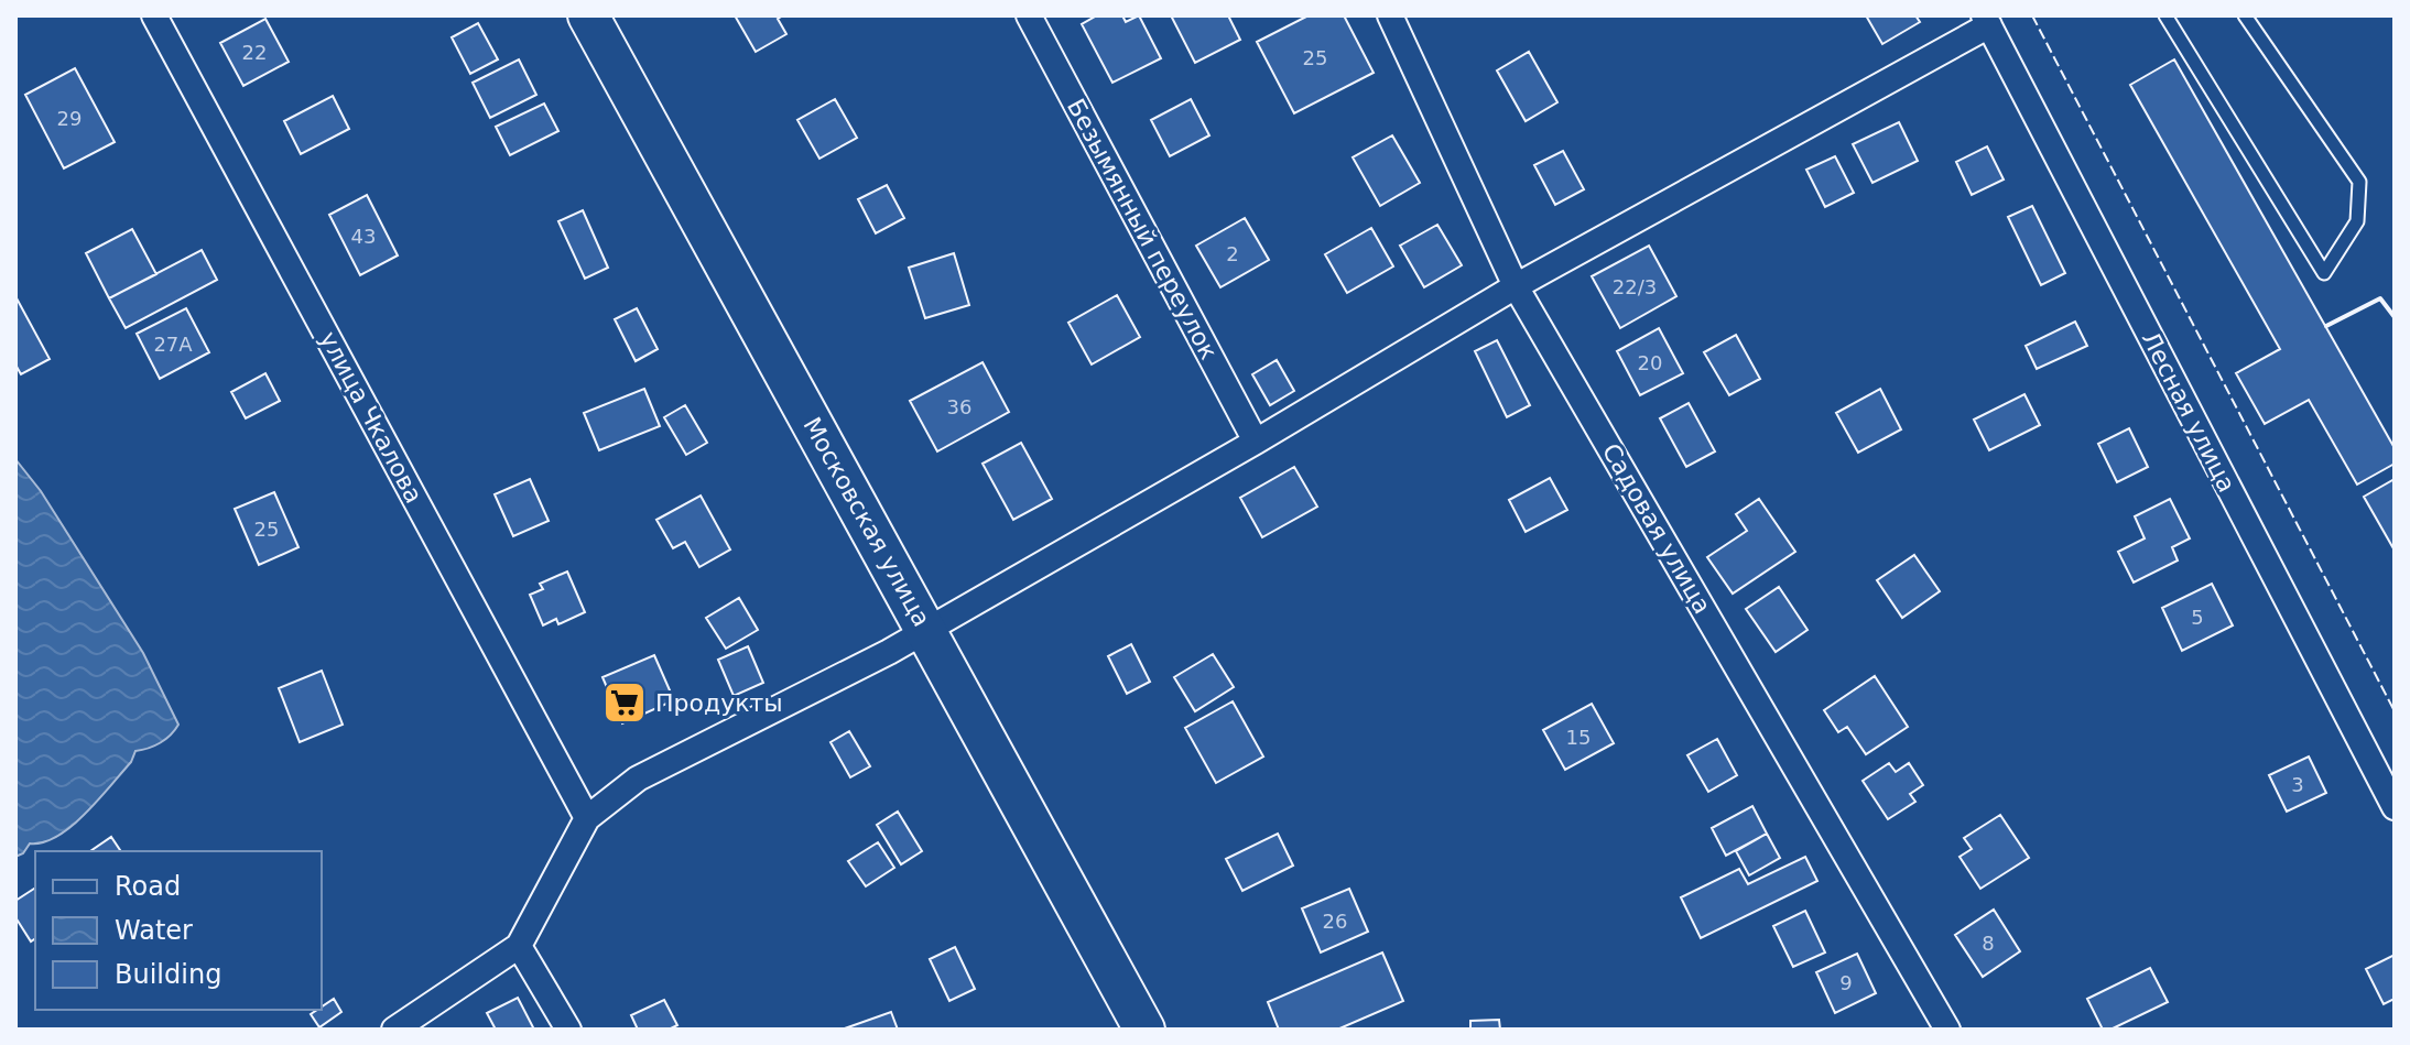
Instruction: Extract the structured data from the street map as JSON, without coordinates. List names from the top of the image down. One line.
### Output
{"streets":{"main road":["Московская улица"],"street":["Безымянный переулок","Лесная улица","улица Чкалова","Садовая улица"]},"places":{"supermarket":["Продукты"]},"house_numbers":["22","25","29","43","2","22/3","27А","20","36","25","5","15","3","26","8","9"],"legend":["Road","Water","Building"]}
